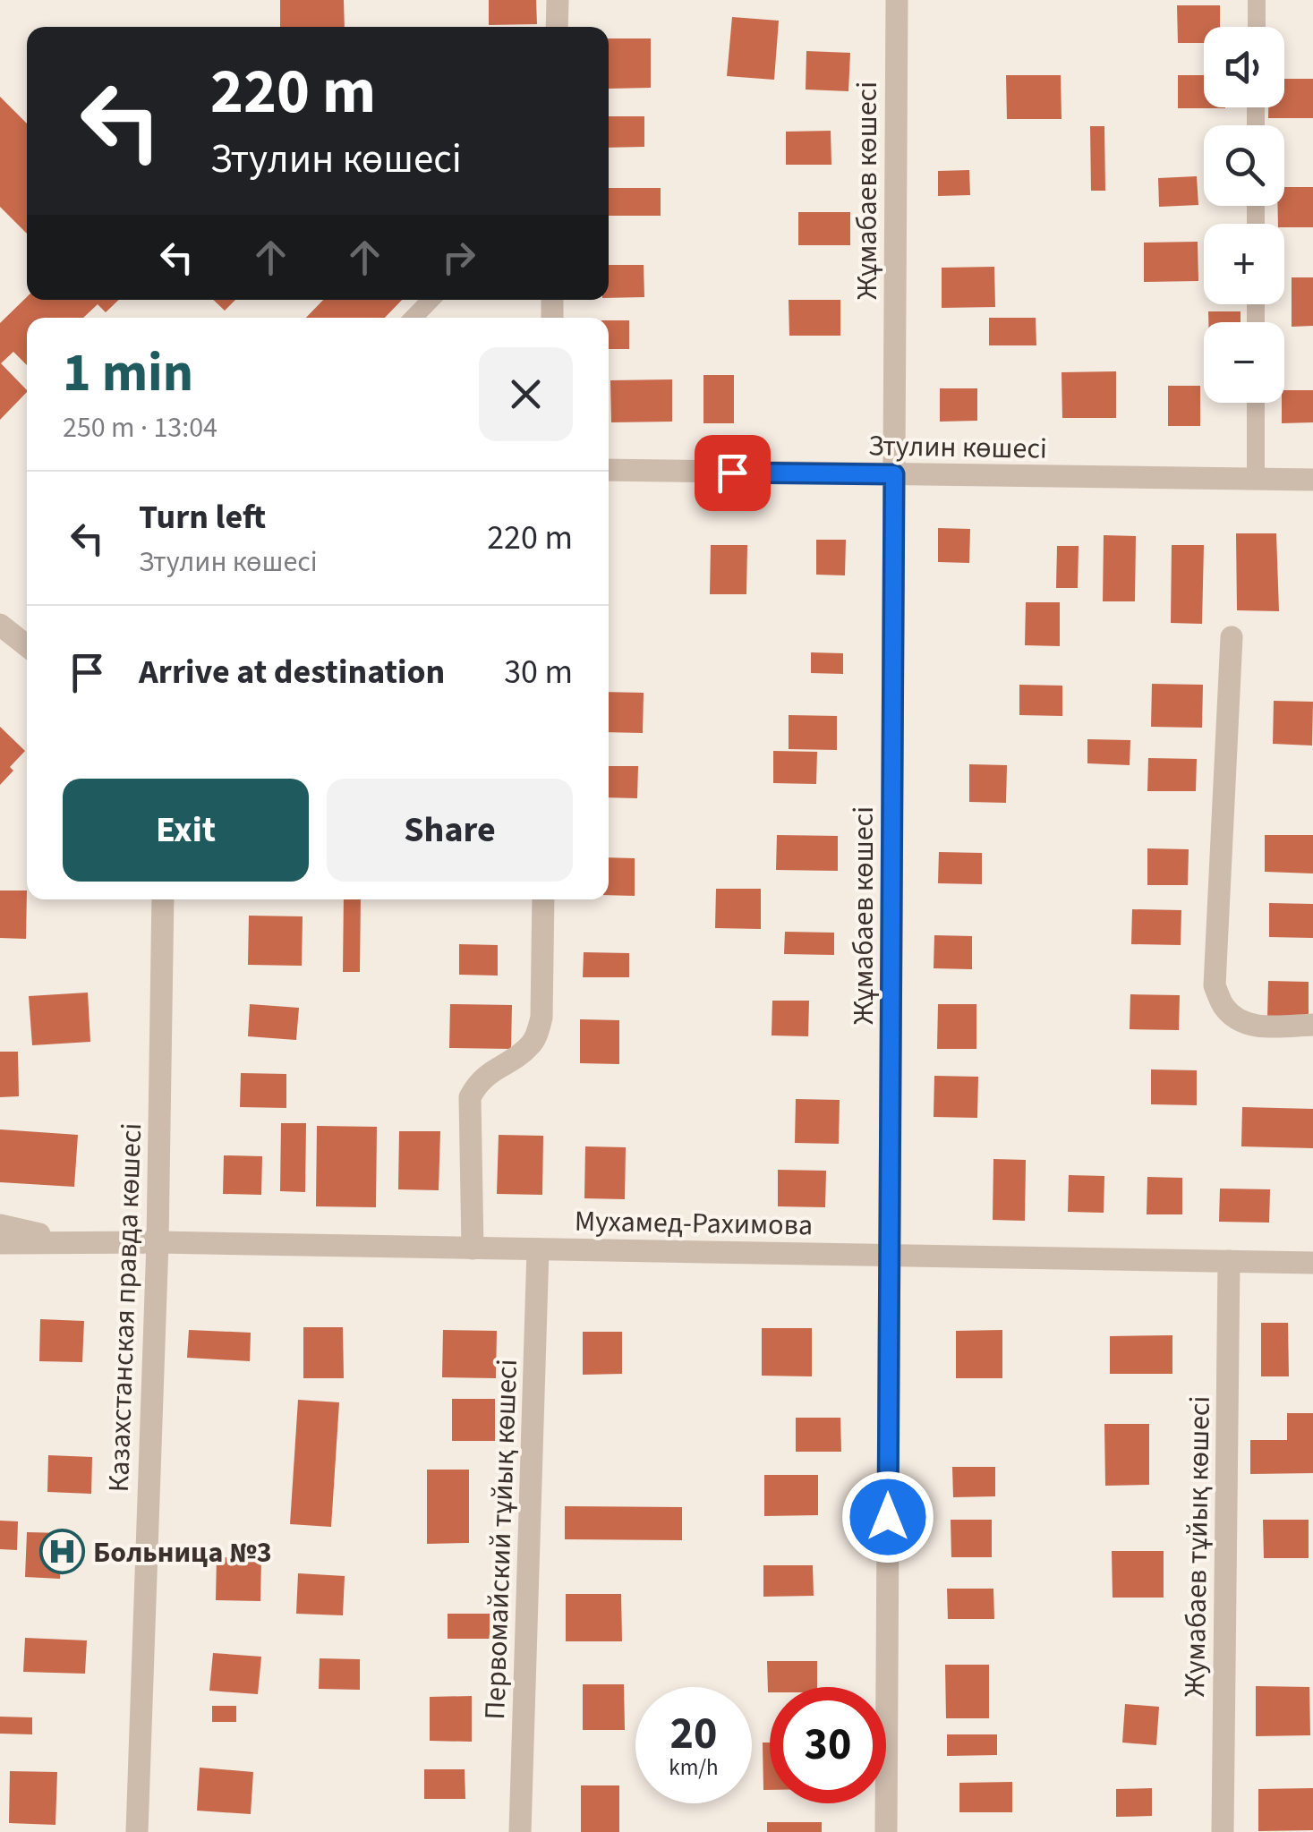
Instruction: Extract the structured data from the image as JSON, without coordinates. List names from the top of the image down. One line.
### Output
{"streets":{"street":["Жұмабаев көшесі","Зтулин көшесі","Мухамед-Рахимова","Казахстанская правда көшесі","Первомайский тұйық көшесі","Жумабаев тұйық көшесі"]},"crossings":[["Жұмабаев көшесі","Зтулин көшесі"],["Жұмабаев көшесі","Мухамед-Рахимова"],["Мухамед-Рахимова","Казахстанская правда көшесі"],["Мухамед-Рахимова","Первомайский тұйық көшесі"],["Мухамед-Рахимова","Жумабаев тұйық көшесі"]],"places":{"hospital":["Больница №3"]},"page":{"map_buttons":["+","−"],"turn":["220 m","Зтулин көшесі"],"heading":["1 min","250 m · 13:04"],"list":[{"name":"Turn left","note":"Зтулин көшесі","value":"220 m"},{"name":"Arrive at destination","value":"30 m"}],"buttons":["Exit","Share"],"speed":"20 km/h","limit":"30"}}
